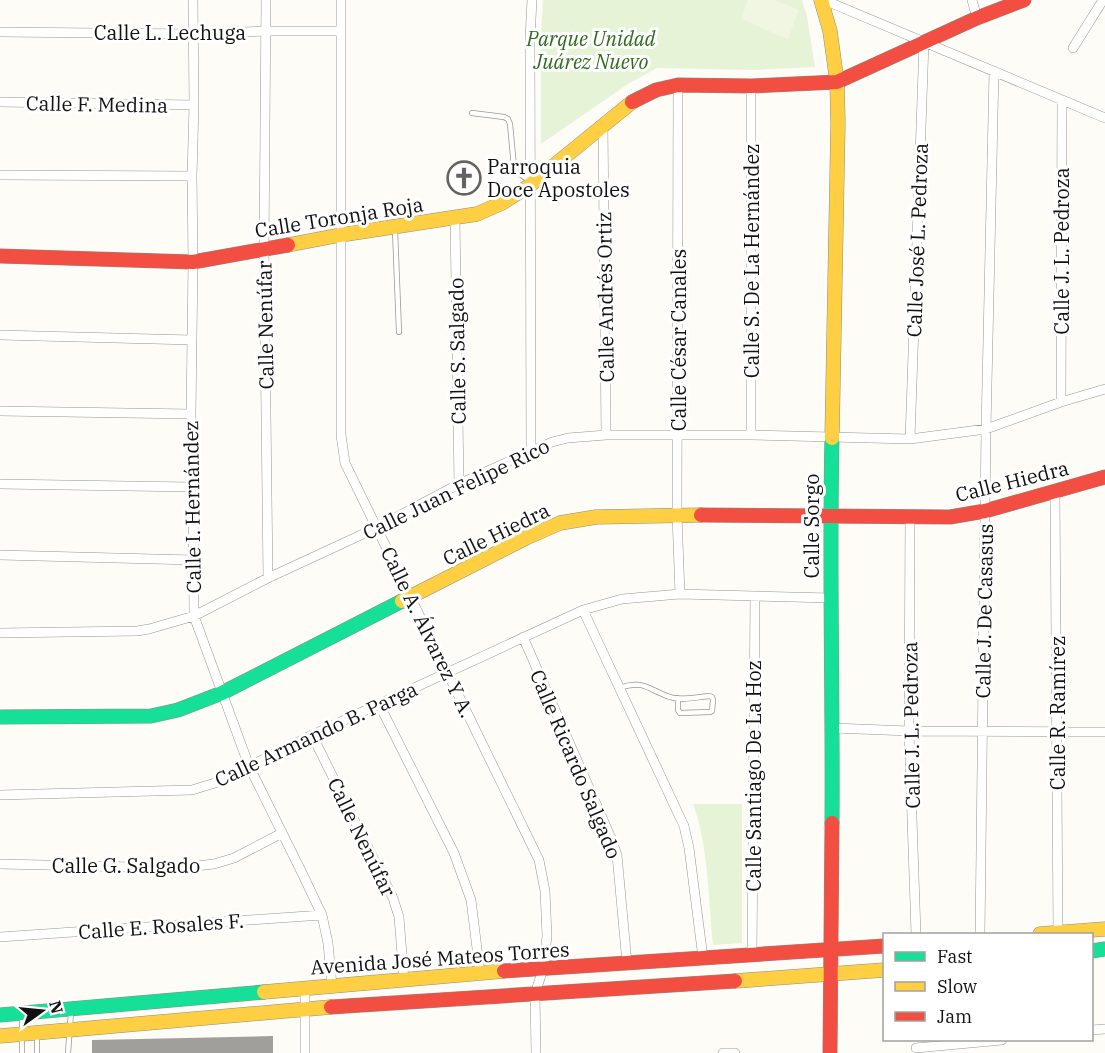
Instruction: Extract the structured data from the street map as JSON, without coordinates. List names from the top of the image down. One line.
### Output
{"streets":{"street":["Calle L. Lechuga","Calle F. Medina","Calle Toronja Roja","Calle José L. Pedroza","Calle J. L. Pedroza","Calle S. De La Hernández","Calle Andrés Ortiz","Calle Nenúfar","Calle César Canales","Calle S. Salgado","Calle Hiedra","Calle Juan Felipe Rico","Calle I. Hernández","Calle Sorgo","Calle J. De Casasus","Calle A. Álvarez Y A.","Calle R. Ramírez","Calle Armando B. Parga","Calle Ricardo Salgado","Calle Santiago De La Hoz","Calle G. Salgado","Calle E. Rosales F.","Avenida José Mateos Torres"]},"crossings":[["Calle L. Lechuga","Calle Nenúfar"],["Calle L. Lechuga","Calle I. Hernández"],["Calle L. Lechuga","Calle A. Álvarez Y A."],["Calle F. Medina","Calle I. Hernández"],["Calle Toronja Roja","Calle José L. Pedroza"],["Calle Toronja Roja","Calle S. De La Hernández"],["Calle Toronja Roja","Calle Andrés Ortiz"],["Calle Toronja Roja","Calle Nenúfar"],["Calle Toronja Roja","Calle César Canales"],["Calle Toronja Roja","Calle S. Salgado"],["Calle Toronja Roja","Calle I. Hernández"],["Calle Toronja Roja","Calle Sorgo"],["Calle Toronja Roja","Calle A. Álvarez Y A."],["Calle José L. Pedroza","Calle Juan Felipe Rico"],["Calle J. L. Pedroza","Calle Hiedra"],["Calle J. L. Pedroza","Calle Juan Felipe Rico"],["Calle S. De La Hernández","Calle Juan Felipe Rico"],["Calle Andrés Ortiz","Calle Juan Felipe Rico"],["Calle Nenúfar","Calle Juan Felipe Rico"],["Calle Nenúfar","Calle Armando B. Parga"],["Calle Nenúfar","Avenida José Mateos Torres"],["Calle César Canales","Calle Hiedra"],["Calle César Canales","Calle Juan Felipe Rico"],["Calle César Canales","Calle Armando B. Parga"],["Calle S. Salgado","Calle Juan Felipe Rico"],["Calle Hiedra","Calle I. Hernández"],["Calle Hiedra","Calle Sorgo"],["Calle Hiedra","Calle J. De Casasus"],["Calle Hiedra","Calle A. Álvarez Y A."],["Calle Hiedra","Calle R. Ramírez"],["Calle Juan Felipe Rico","Calle I. Hernández"],["Calle Juan Felipe Rico","Calle Sorgo"],["Calle Juan Felipe Rico","Calle J. De Casasus"],["Calle Juan Felipe Rico","Calle A. Álvarez Y A."],["Calle I. Hernández","Calle Armando B. Parga"],["Calle I. Hernández","Calle G. Salgado"],["Calle I. Hernández","Calle E. Rosales F."],["Calle I. Hernández","Avenida José Mateos Torres"],["Calle Sorgo","Calle Armando B. Parga"],["Calle Sorgo","Avenida José Mateos Torres"],["Calle A. Álvarez Y A.","Calle Armando B. Parga"],["Calle A. Álvarez Y A.","Avenida José Mateos Torres"],["Calle Armando B. Parga","Calle Ricardo Salgado"],["Calle Armando B. Parga","Calle Santiago De La Hoz"],["Calle Ricardo Salgado","Avenida José Mateos Torres"],["Calle Santiago De La Hoz","Avenida José Mateos Torres"]],"parks":["Parque Unidad Juárez Nuevo"],"places":{"church":["Parroquia Doce Apostoles"]},"legend":["Fast","Slow","Jam"],"north":"right"}
